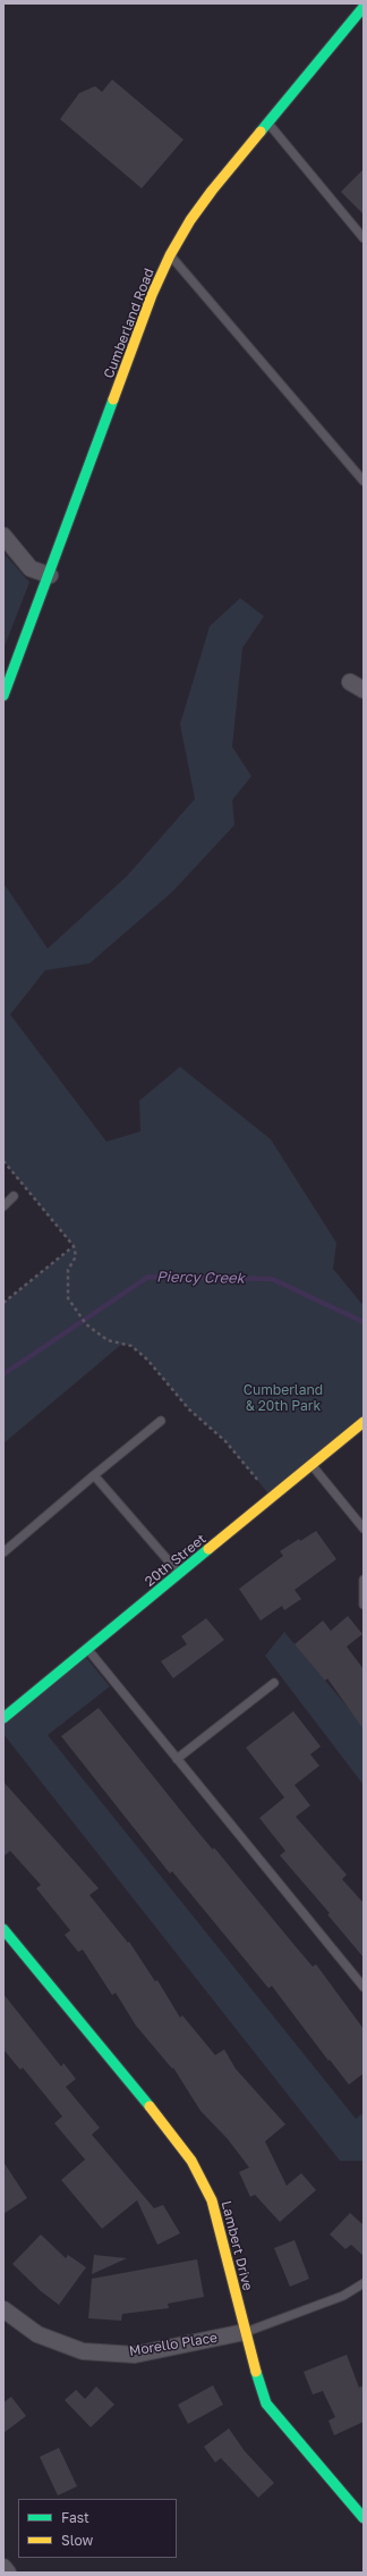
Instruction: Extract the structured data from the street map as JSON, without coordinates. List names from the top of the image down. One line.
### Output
{"streets":{"street":["Cumberland Road","20th Street","Lambert Drive","Morello Place"]},"crossings":[["Lambert Drive","Morello Place"]],"water":["Piercy Creek"],"parks":["Cumberland & 20th Park"],"legend":["Fast","Slow"]}
